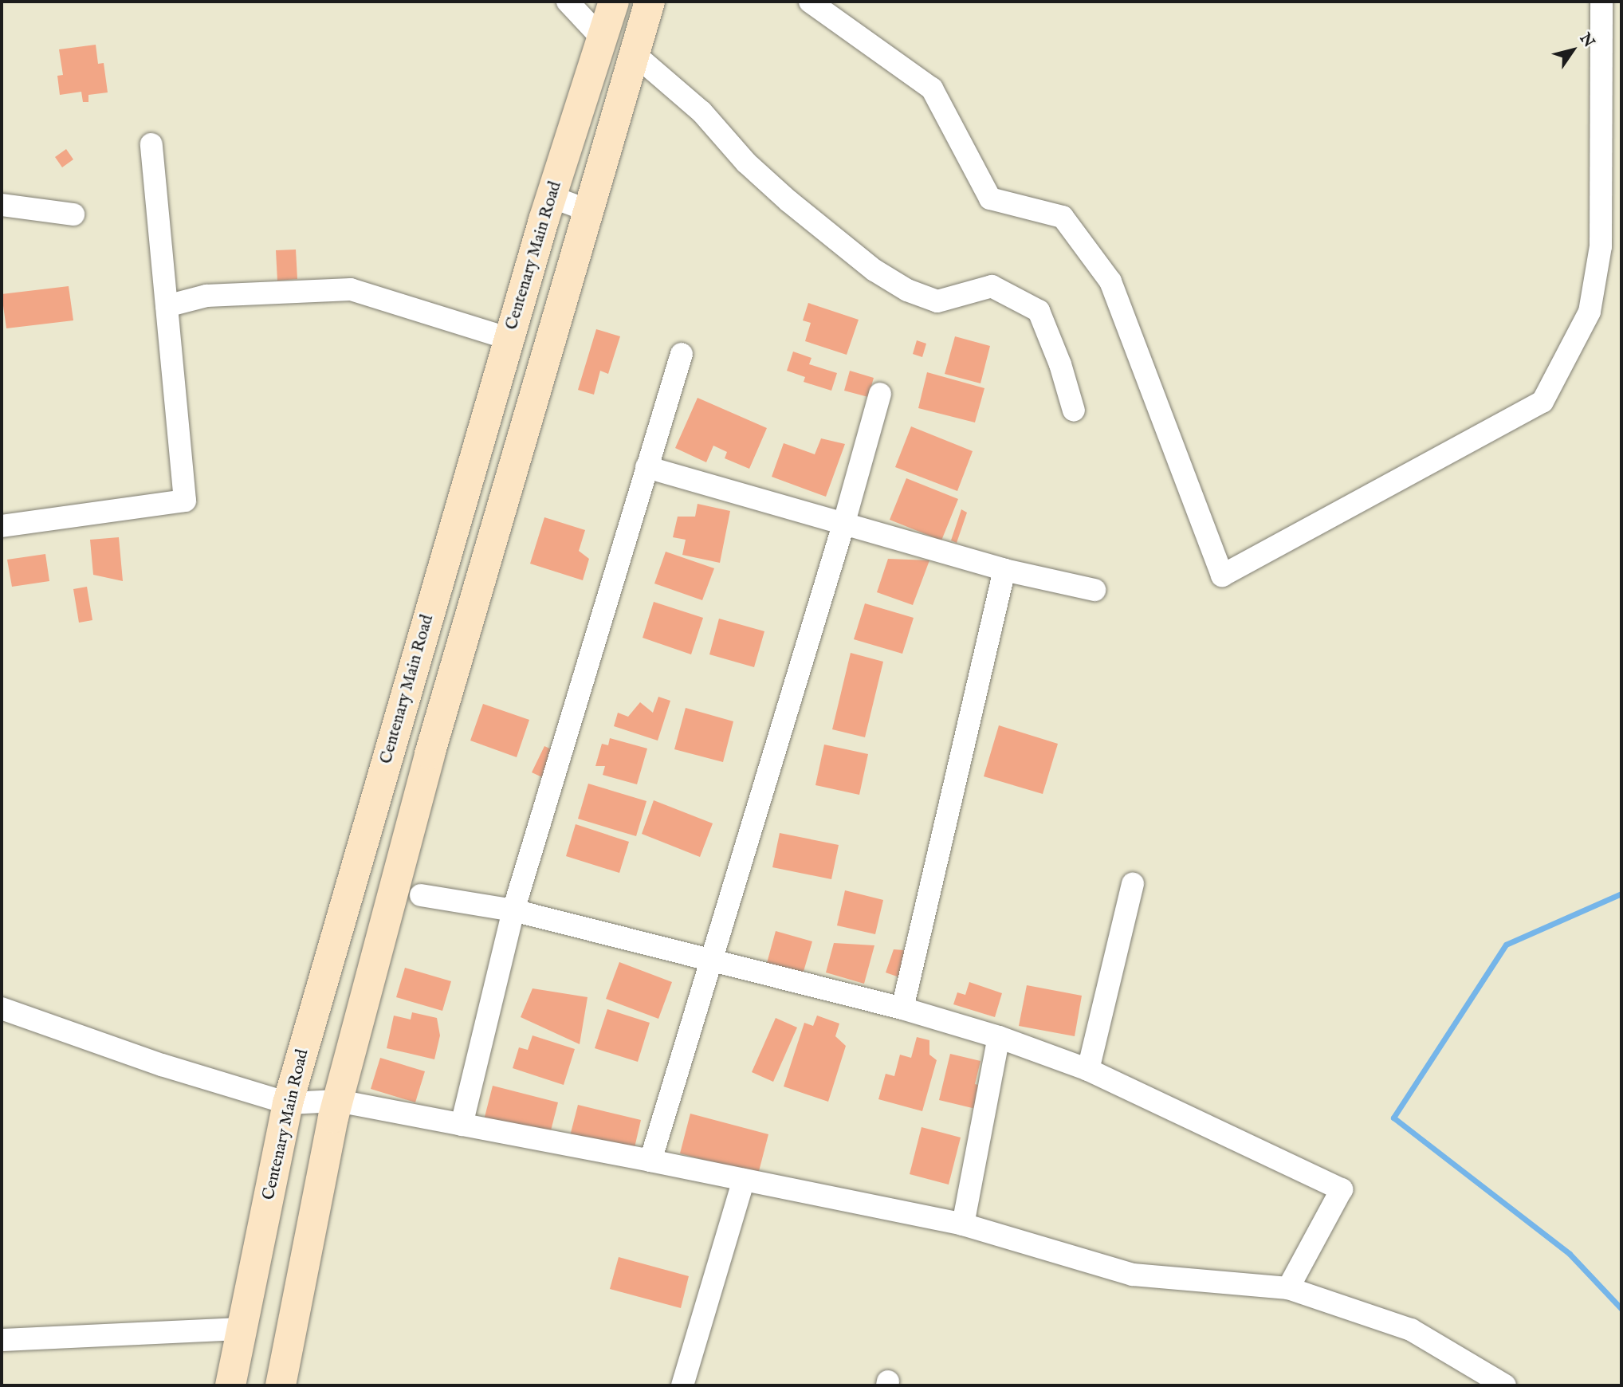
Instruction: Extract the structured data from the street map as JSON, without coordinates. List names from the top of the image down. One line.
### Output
{"streets":{"street":["Centenary Main Road"]},"north":"top right"}
